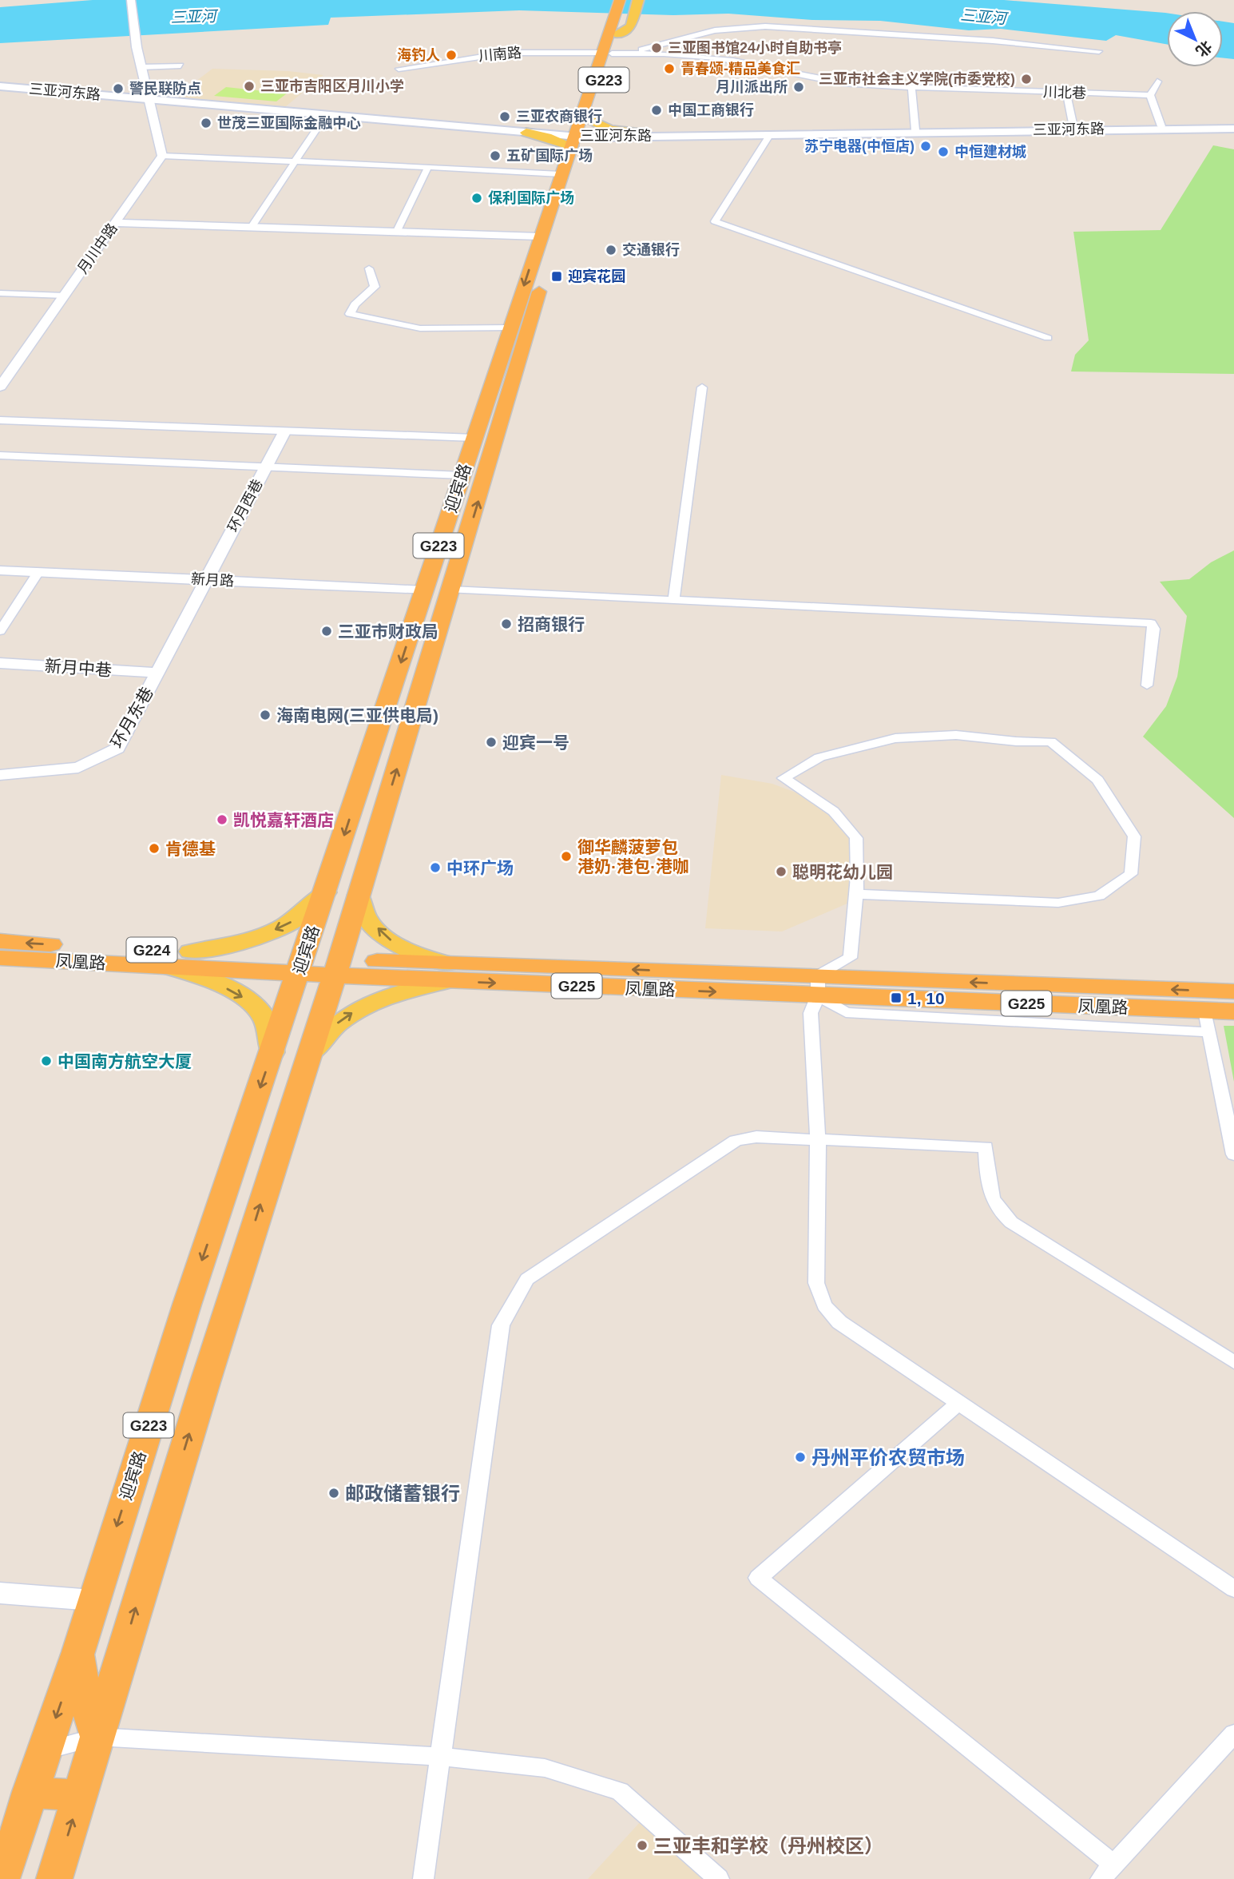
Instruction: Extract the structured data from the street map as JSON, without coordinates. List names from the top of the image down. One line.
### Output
{"streets":{"highway":["G223","迎宾路","G224","凤凰路","G225"],"main road":["三亚河东路"],"street":["川南路","川北巷","月川中路","环月西巷","新月路","新月中巷","环月东巷"]},"crossings":[["川南路","川北巷"],["川南路","迎宾路"],["G223","迎宾路"],["三亚河东路","迎宾路"],["川北巷","迎宾路"],["迎宾路","新月路"],["迎宾路","凤凰路"],["环月西巷","新月路"],["环月西巷","环月东巷"],["新月路","环月东巷"],["新月中巷","环月东巷"]],"water":["三亚河"],"places":{"other":["三亚图书馆24小时自助书亭","海钓人","青春颂-精品美食汇","三亚市社会主义学院(市委党校)","三亚市吉阳区月川小学","月川派出所","警民联防点","中国工商银行","三亚农商银行","世茂三亚国际金融中心","苏宁电器(中恒店)","中恒建材城","五矿国际广场","保利国际广场","交通银行","招商银行","三亚市财政局","海南电网(三亚供电局)","迎宾一号","凯悦嘉轩酒店","肯德基","御华麟菠萝包 港奶·港包·港咖","中环广场","聪明花幼儿园","中国南方航空大厦","丹州平价农贸市场","邮政储蓄银行","三亚丰和学校（丹州校区）"],"transit":["迎宾花园","1, 10"]},"north":"bottom right"}
